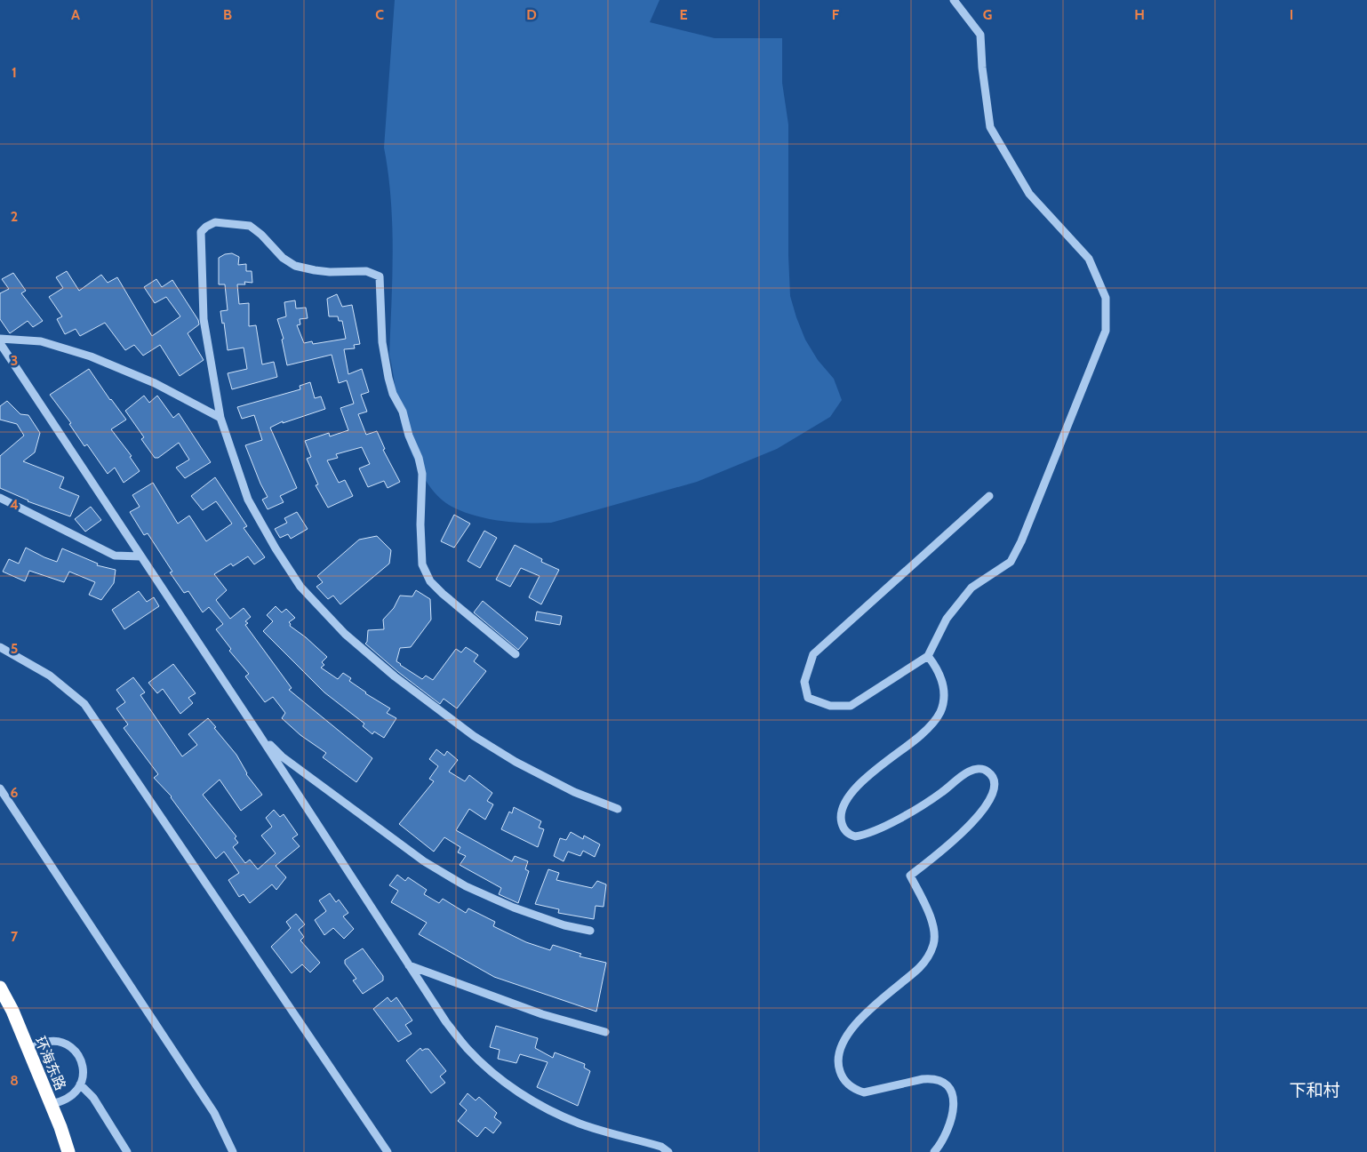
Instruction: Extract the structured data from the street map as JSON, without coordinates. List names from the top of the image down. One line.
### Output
{"streets":{"highway":["环海东路"]},"districts":["下和村"],"grid":{"columns":["A","B","C","D","E","F","G","H","I"],"rows":["1","2","3","4","5","6","7","8"]}}
